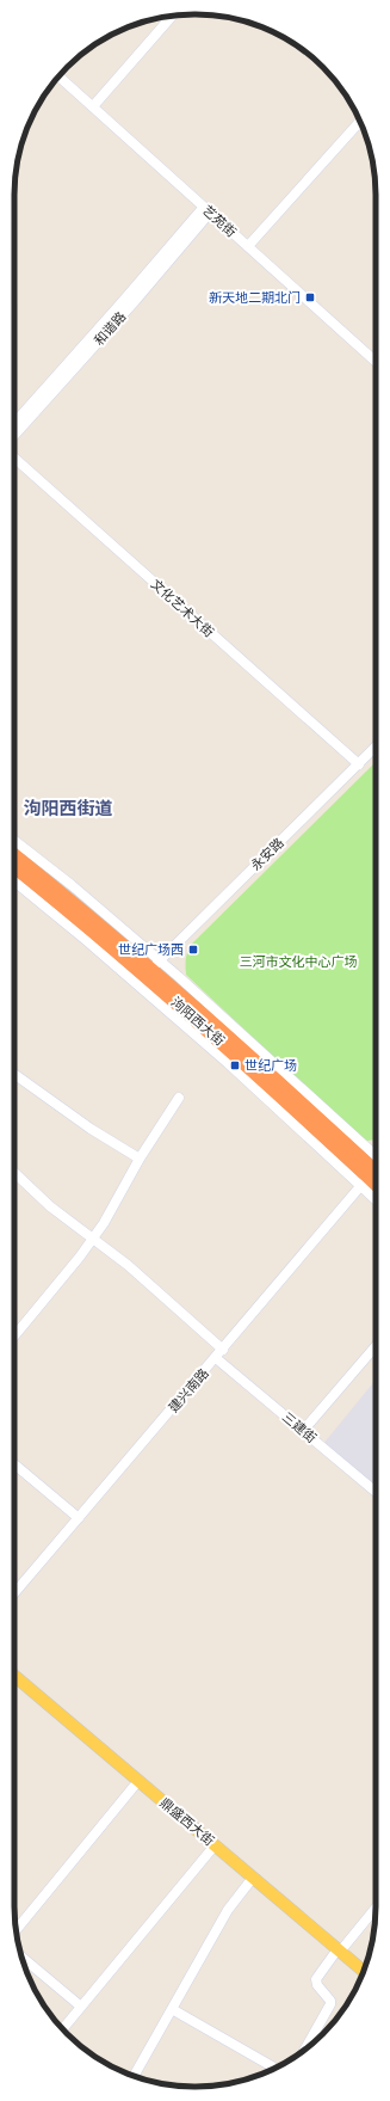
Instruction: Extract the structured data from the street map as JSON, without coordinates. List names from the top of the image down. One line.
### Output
{"streets":{"highway":["泃阳西大街"],"main road":["鼎盛西大街"],"street":["艺苑街","和谐路","文化艺术大街","永安路","建兴南路","三建街"]},"crossings":[["艺苑街","和谐路"],["文化艺术大街","永安路"],["永安路","泃阳西大街"],["泃阳西大街","建兴南路"],["建兴南路","三建街"]],"districts":["泃阳西街道"],"parks":["三河市文化中心广场"],"places":{"transit":["新天地二期北门","世纪广场西","世纪广场"]}}
